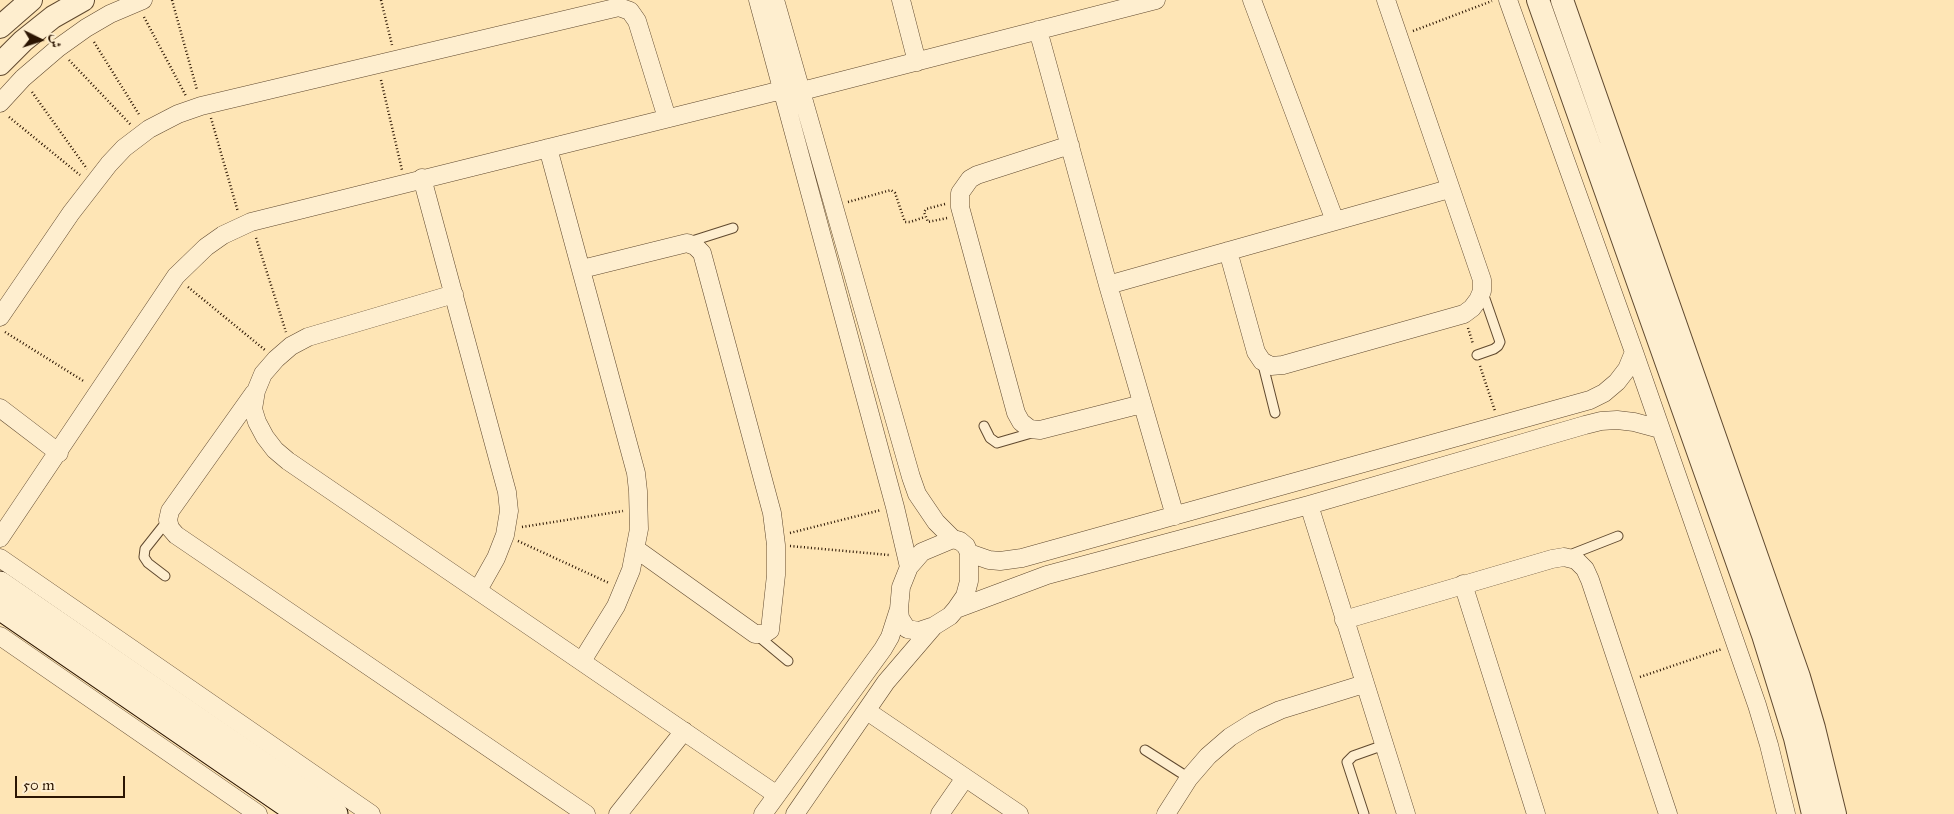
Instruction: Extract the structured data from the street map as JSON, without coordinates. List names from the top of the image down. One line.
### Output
{"scale_bar":"50 m","north":"right"}
